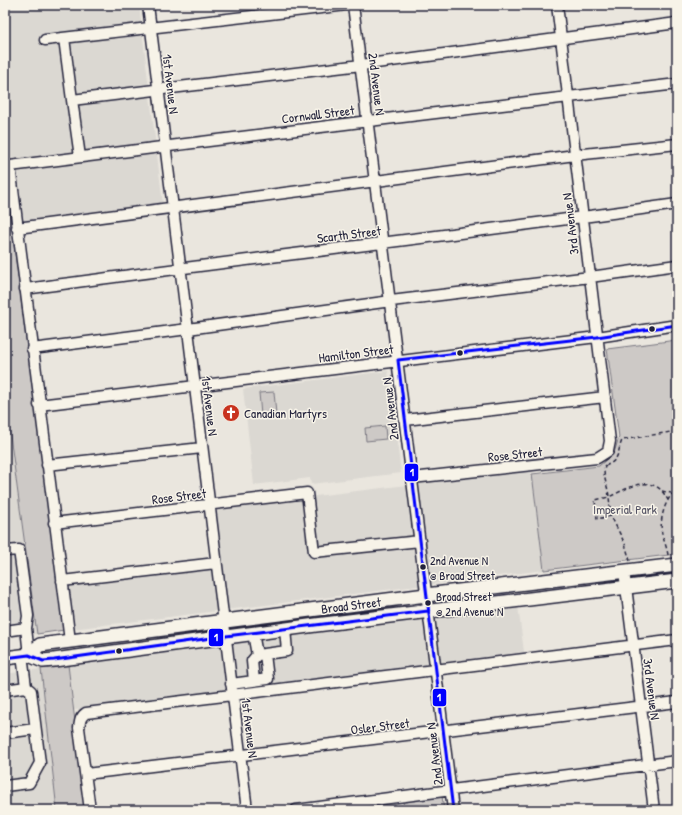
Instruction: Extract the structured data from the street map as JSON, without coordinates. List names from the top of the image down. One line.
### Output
{"streets":{"main road":["Broad Street"],"street":["1st Avenue N","2nd Avenue N","Cornwall Street","3rd Avenue N","Scarth Street","Hamilton Street","Rose Street","Osler Street"]},"crossings":[["1st Avenue N","Cornwall Street"],["1st Avenue N","Scarth Street"],["1st Avenue N","Hamilton Street"],["1st Avenue N","Rose Street"],["1st Avenue N","Broad Street"],["1st Avenue N","Osler Street"],["2nd Avenue N","Cornwall Street"],["2nd Avenue N","Scarth Street"],["2nd Avenue N","Hamilton Street"],["2nd Avenue N","Rose Street"],["2nd Avenue N","Broad Street"],["2nd Avenue N","Osler Street"],["Cornwall Street","3rd Avenue N"],["3rd Avenue N","Scarth Street"],["3rd Avenue N","Hamilton Street"],["3rd Avenue N","Rose Street"],["3rd Avenue N","Broad Street"],["3rd Avenue N","Osler Street"]],"parks":["Imperial Park"],"places":{"church":["Canadian Martyrs"],"other":["2nd Avenue N @ Broad Street","Broad Street @ 2nd Avenue N"]},"lines":["transit line 1"]}
